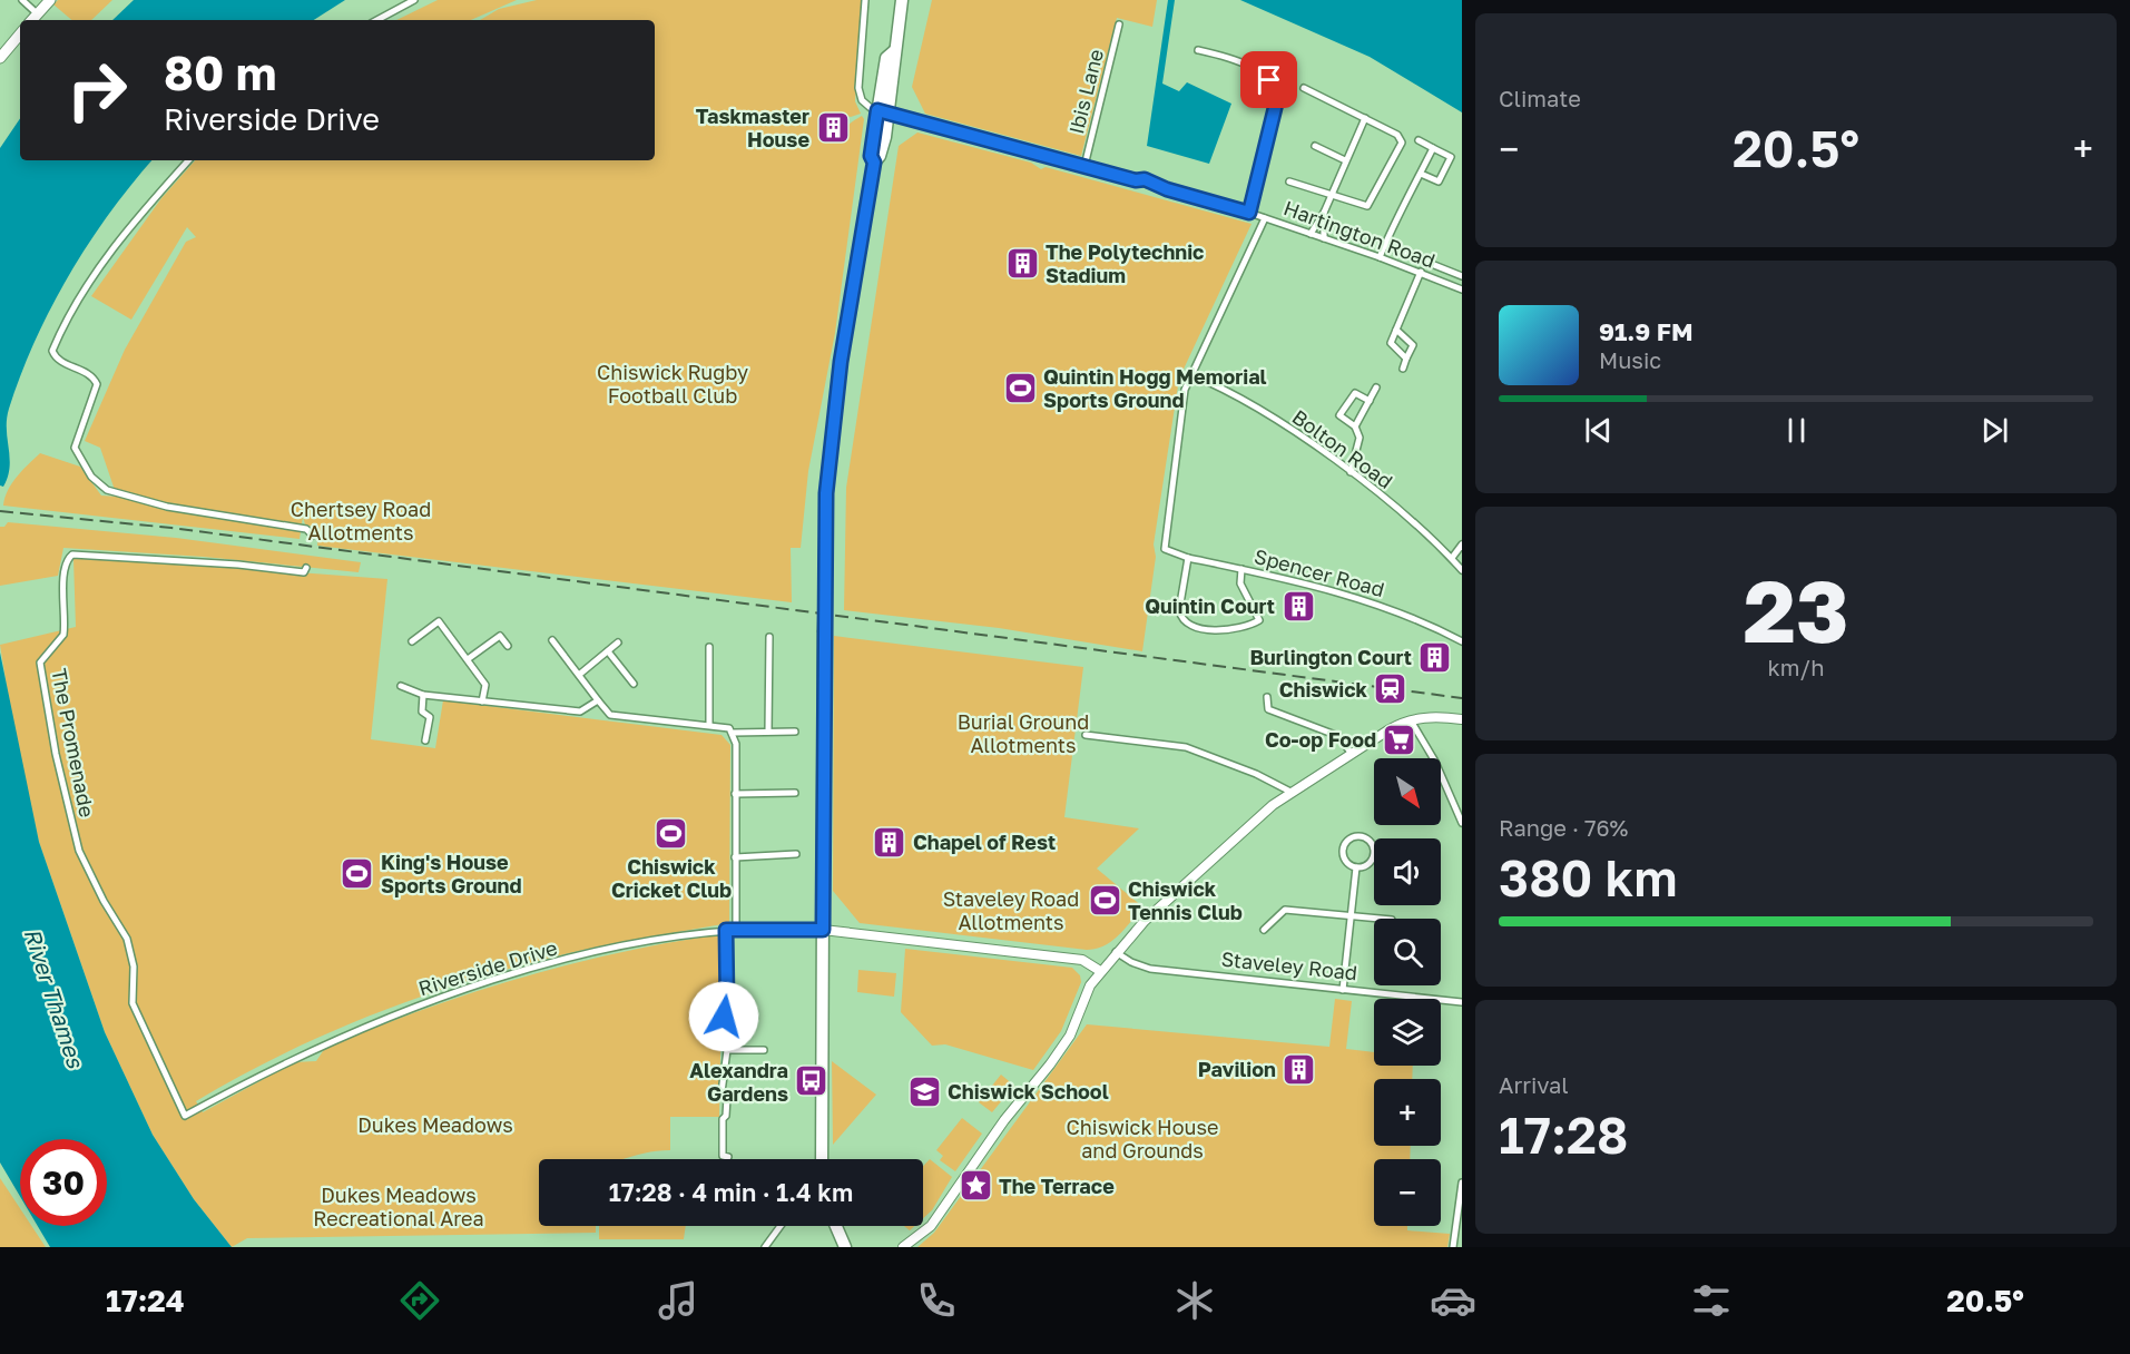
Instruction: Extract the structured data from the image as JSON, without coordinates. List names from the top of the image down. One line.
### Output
{"streets":{"street":["Ibis Lane","Hartington Road","Bolton Road","Spencer Road","The Promenade","Staveley Road","Riverside Drive"]},"crossings":[["Ibis Lane","Hartington Road"],["Bolton Road","Spencer Road"],["The Promenade","Riverside Drive"]],"water":["River Thames"],"parks":["Chiswick Rugby Football Club","Chertsey Road Allotments","Burial Ground Allotments","Staveley Road Allotments","Dukes Meadows","Chiswick House and Grounds","Dukes Meadows Recreational Area"],"places":{"building":["Taskmaster House","The Polytechnic Stadium","Quintin Court","Burlington Court","Chapel of Rest","Pavilion"],"sports":["Quintin Hogg Memorial Sports Ground","Chiswick Cricket Club","King's House Sports Ground","Chiswick Tennis Club"],"station":["Chiswick"],"supermarket":["Co-op Food"],"bus stop":["Alexandra Gardens"],"school or university":["Chiswick School"],"place":["The Terrace"]},"north":"bottom right","page":{"tile":["Climate",["23","km/h"],["Range · 76%","380 km"],["Arrival","17:28"]],"turn":["80 m","Riverside Drive"],"heat":["−","20.5°","+"],"song":["91.9 FM","Music"],"map_buttons":["+","−"],"limit":"30","trip":"17:28 · 4 min · 1.4 km","tabs":["17:24","20.5°"]}}
